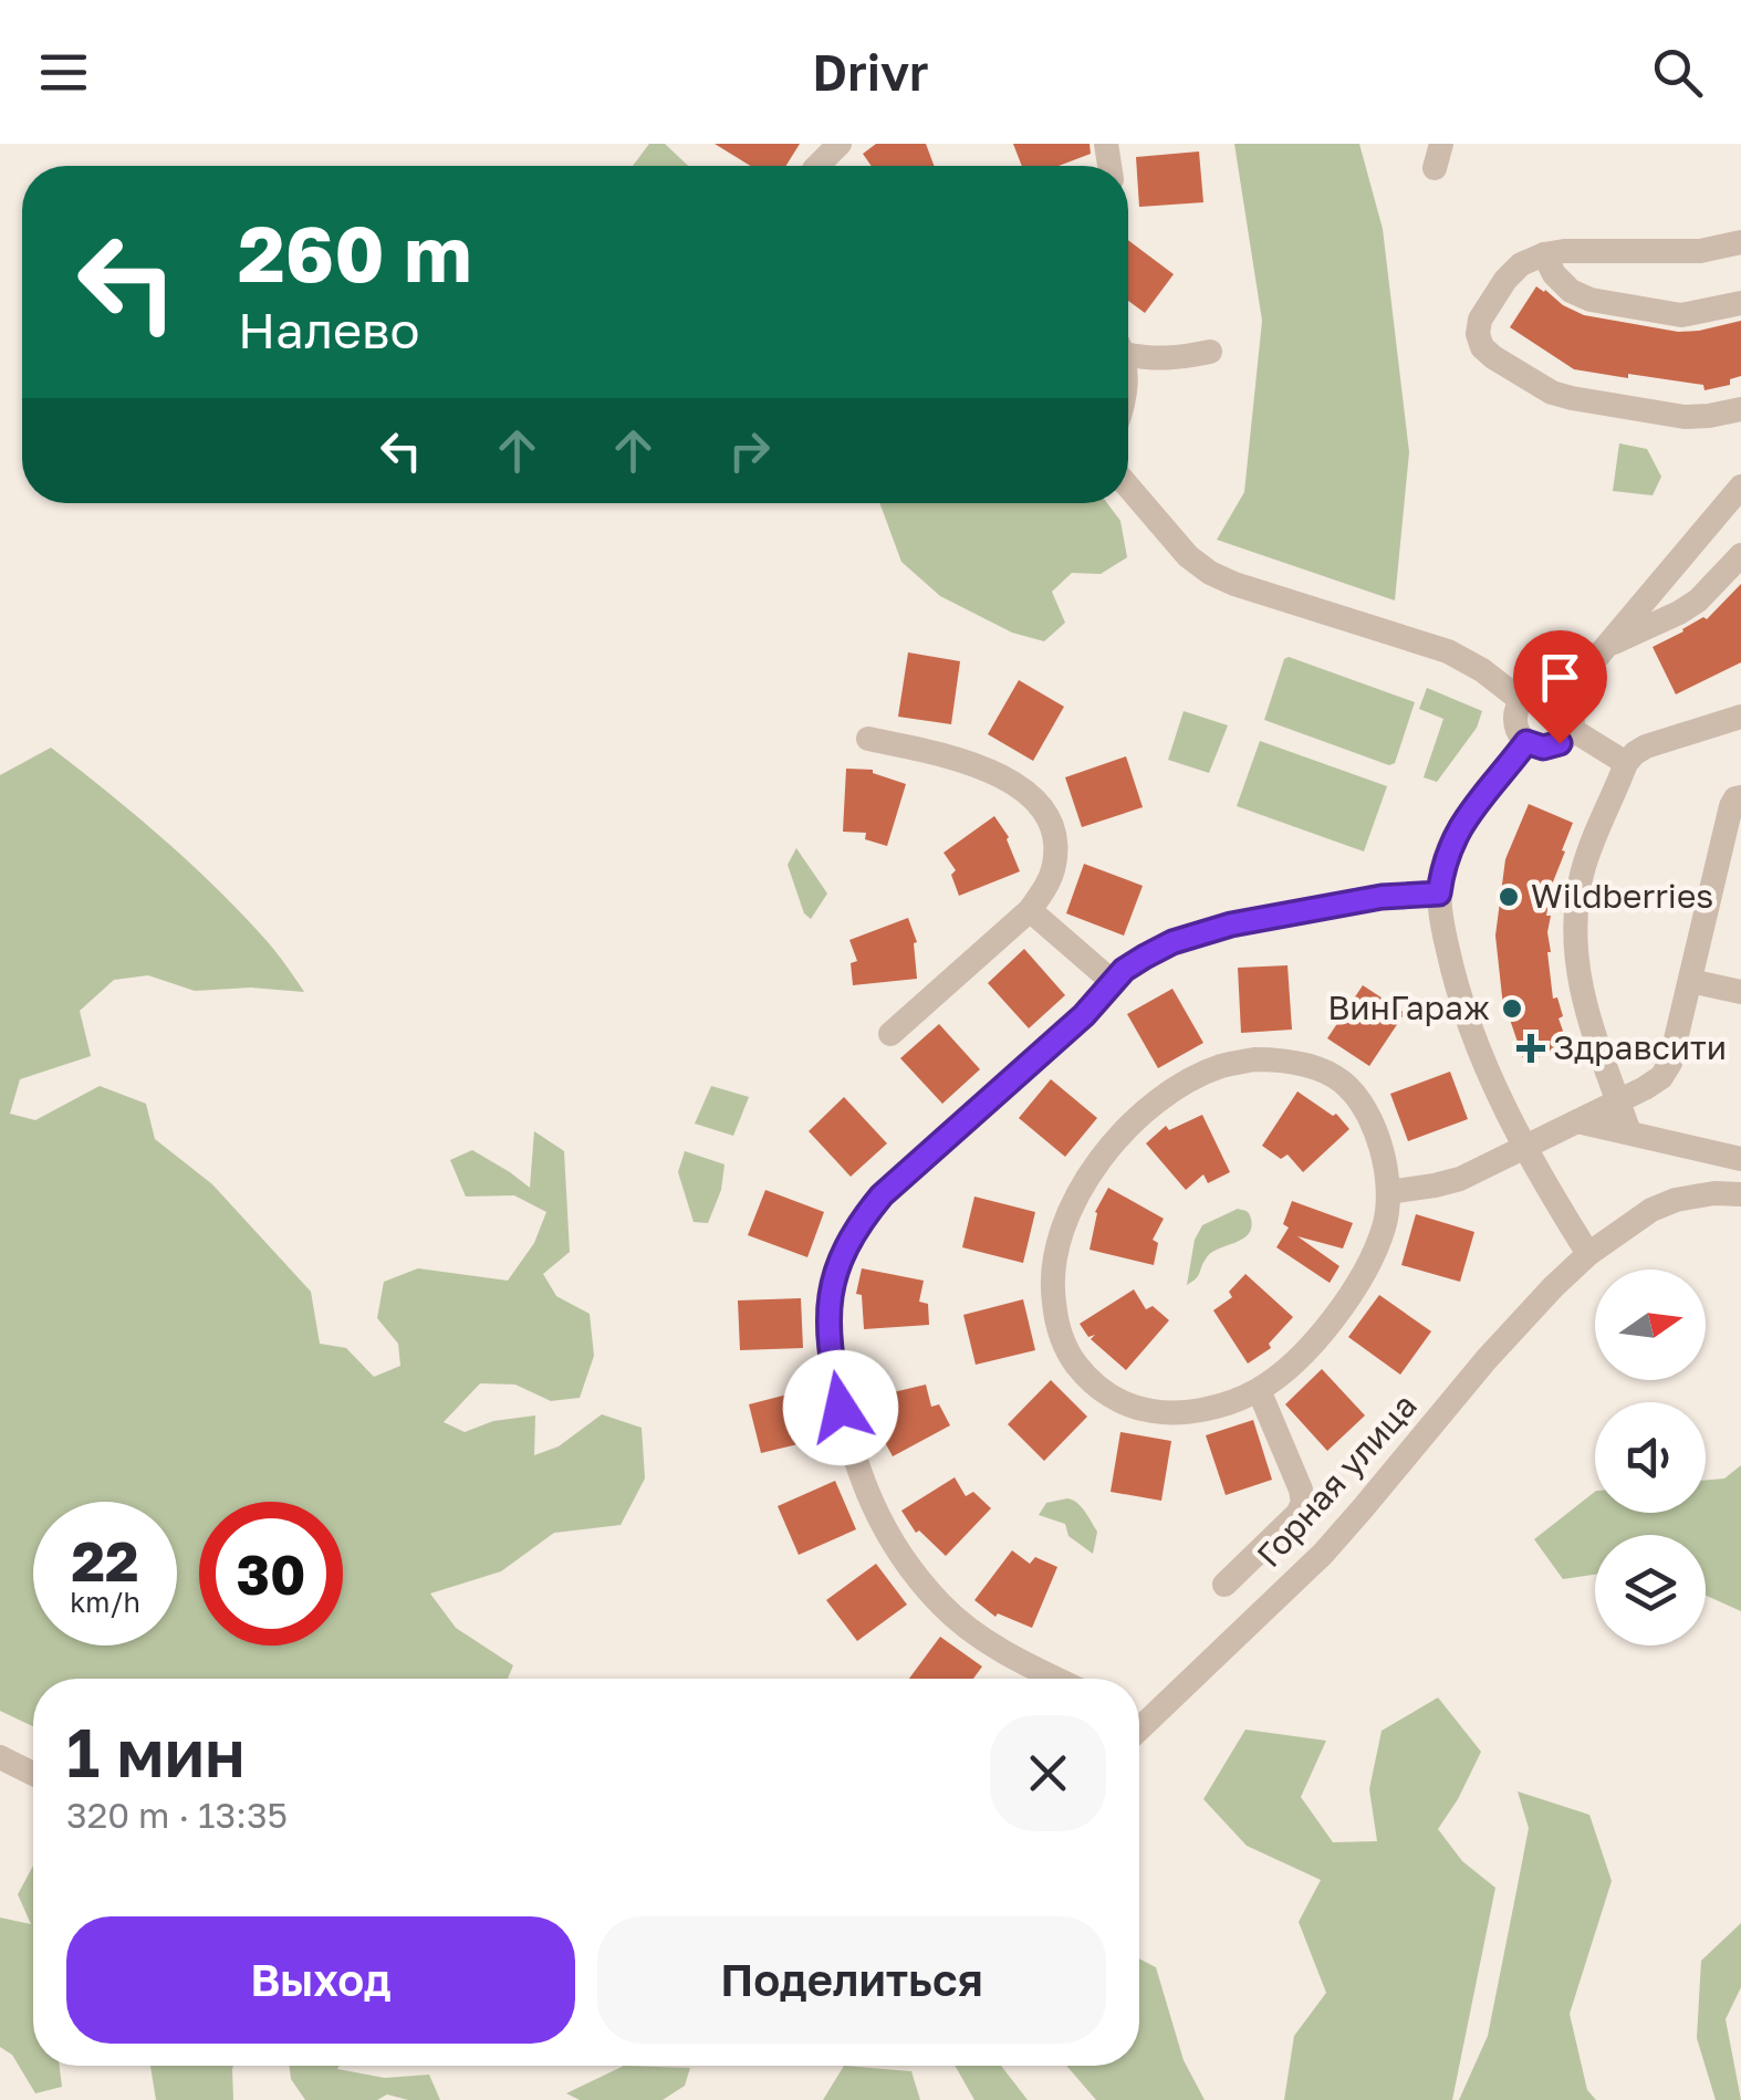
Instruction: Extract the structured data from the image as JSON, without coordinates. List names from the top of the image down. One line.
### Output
{"streets":{"street":["Горная улица"]},"places":{"other":["Wildberries","ВинГараж"],"health":["Здравсити"]},"north":"right","page":{"header":"Drivr","turn":["260 m","Налево"],"speed":"22 km/h","limit":"30","heading":["1 мин","320 m · 13:35"],"buttons":["Выход","Поделиться"]}}
